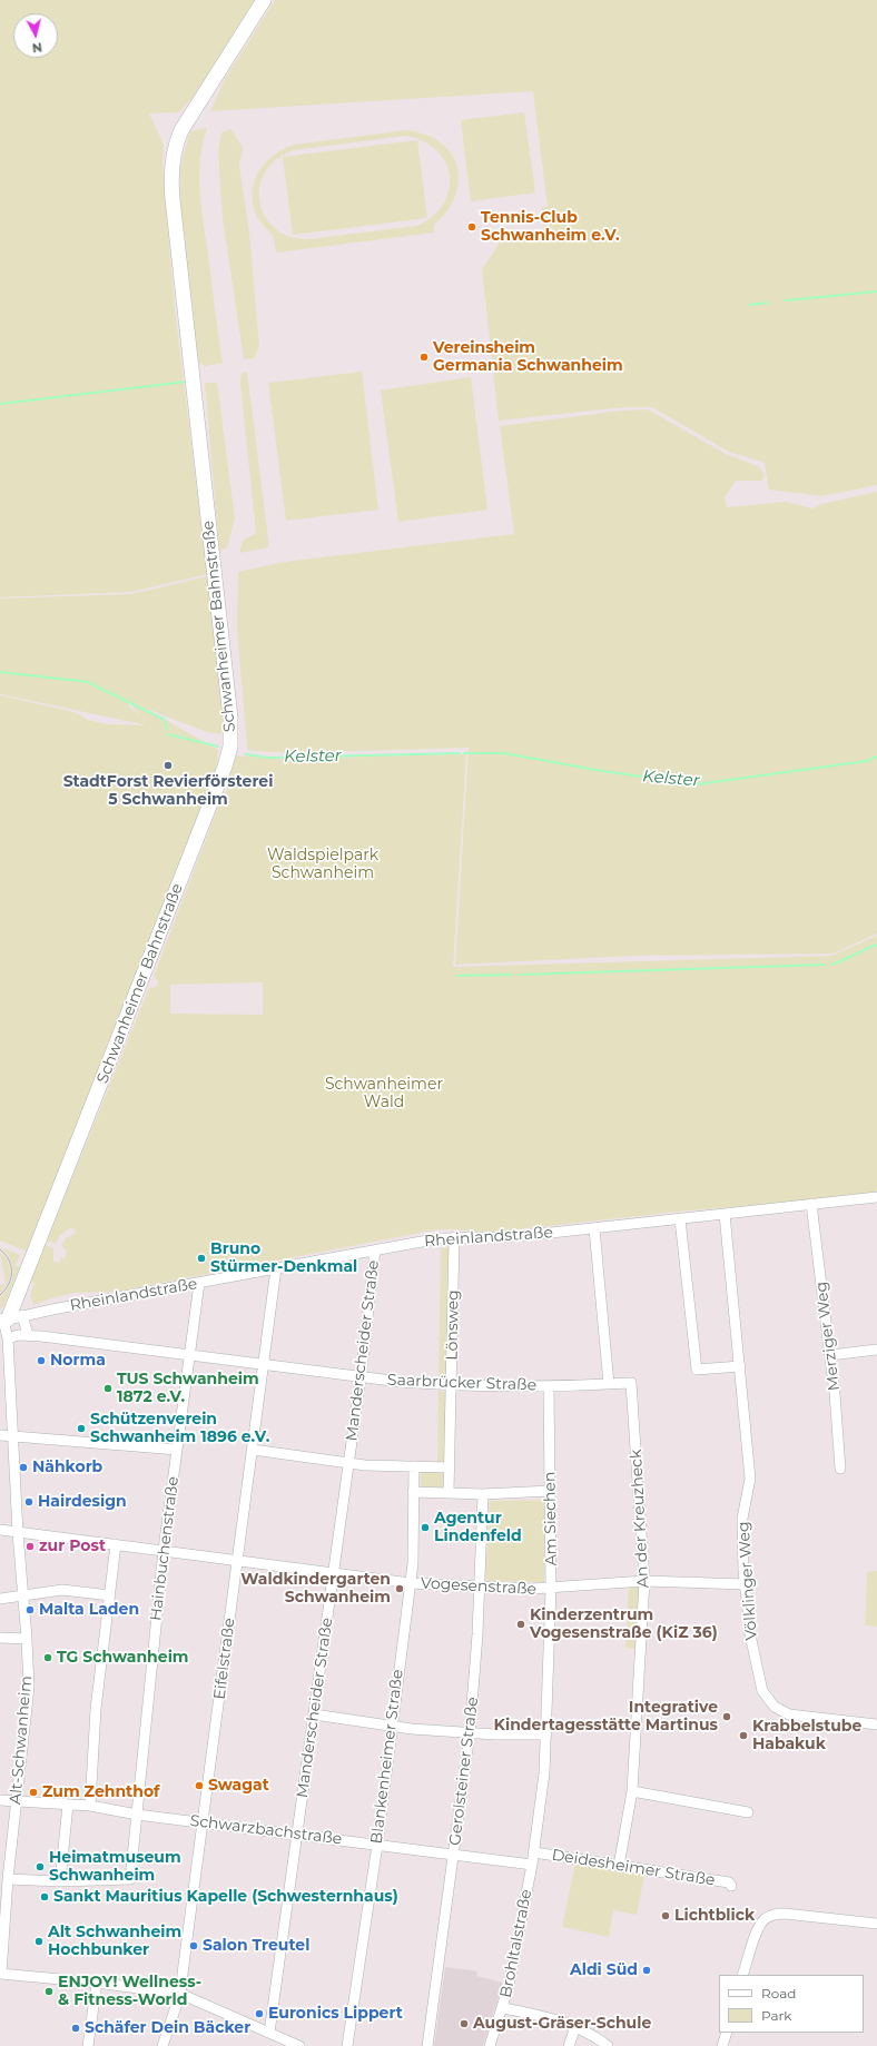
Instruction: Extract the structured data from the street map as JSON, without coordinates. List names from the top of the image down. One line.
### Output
{"streets":{"street":["Schwanheimer Bahnstraße","Rheinlandstraße","Lönsweg","Merziger Weg","Manderscheider Straße","Saarbrücker Straße","Am Siechen","An der Kreuzheck","Hainbuchenstraße","Völklinger Weg","Vogesenstraße","Eifelstraße","Alt-Schwanheim","Blankenheimer Straße","Gerolsteiner Straße","Schwarzbachstraße","Deidesheimer Straße","Brohltalstraße"]},"crossings":[["Schwanheimer Bahnstraße","Rheinlandstraße"],["Schwanheimer Bahnstraße","Alt-Schwanheim"],["Rheinlandstraße","Lönsweg"],["Rheinlandstraße","Merziger Weg"],["Rheinlandstraße","Manderscheider Straße"],["Rheinlandstraße","Hainbuchenstraße"],["Rheinlandstraße","Völklinger Weg"],["Rheinlandstraße","Eifelstraße"],["Rheinlandstraße","Alt-Schwanheim"],["Lönsweg","Saarbrücker Straße"],["Manderscheider Straße","Saarbrücker Straße"],["Manderscheider Straße","Vogesenstraße"],["Manderscheider Straße","Schwarzbachstraße"],["Saarbrücker Straße","Am Siechen"],["Saarbrücker Straße","An der Kreuzheck"],["Saarbrücker Straße","Hainbuchenstraße"],["Saarbrücker Straße","Eifelstraße"],["Saarbrücker Straße","Alt-Schwanheim"],["Am Siechen","Vogesenstraße"],["Am Siechen","Schwarzbachstraße"],["Am Siechen","Deidesheimer Straße"],["Am Siechen","Brohltalstraße"],["An der Kreuzheck","Vogesenstraße"],["An der Kreuzheck","Deidesheimer Straße"],["Hainbuchenstraße","Vogesenstraße"],["Hainbuchenstraße","Schwarzbachstraße"],["Völklinger Weg","Vogesenstraße"],["Vogesenstraße","Eifelstraße"],["Vogesenstraße","Alt-Schwanheim"],["Vogesenstraße","Blankenheimer Straße"],["Vogesenstraße","Gerolsteiner Straße"],["Eifelstraße","Schwarzbachstraße"],["Alt-Schwanheim","Schwarzbachstraße"],["Blankenheimer Straße","Schwarzbachstraße"],["Gerolsteiner Straße","Schwarzbachstraße"],["Schwarzbachstraße","Brohltalstraße"]],"water":["Kelster"],"parks":["Waldspielpark Schwanheim","Schwanheimer Wald"],"places":["Tennis-Club Schwanheim e.V.","Vereinsheim Germania Schwanheim","StadtForst Revierförsterei 5 Schwanheim","Bruno Stürmer-Denkmal","Norma","TUS Schwanheim 1872 e.V.","Schützenverein Schwanheim 1896 e.V.","Nähkorb","Hairdesign","Agentur Lindenfeld","zur Post","Waldkindergarten Schwanheim","Malta Laden","Kinderzentrum Vogesenstraße (KiZ 36)","TG Schwanheim","Integrative Kindertagesstätte Martinus","Krabbelstube Habakuk","Swagat","Zum Zehnthof","Heimatmuseum Schwanheim","Sankt Mauritius Kapelle (Schwesternhaus)","Lichtblick","Alt Schwanheim Hochbunker","Salon Treutel","Aldi Süd","ENJOY! Wellness- & Fitness-World","Euronics Lippert","August-Gräser-Schule","Schäfer Dein Bäcker"],"legend":["Road","Park"],"north":"bottom"}
